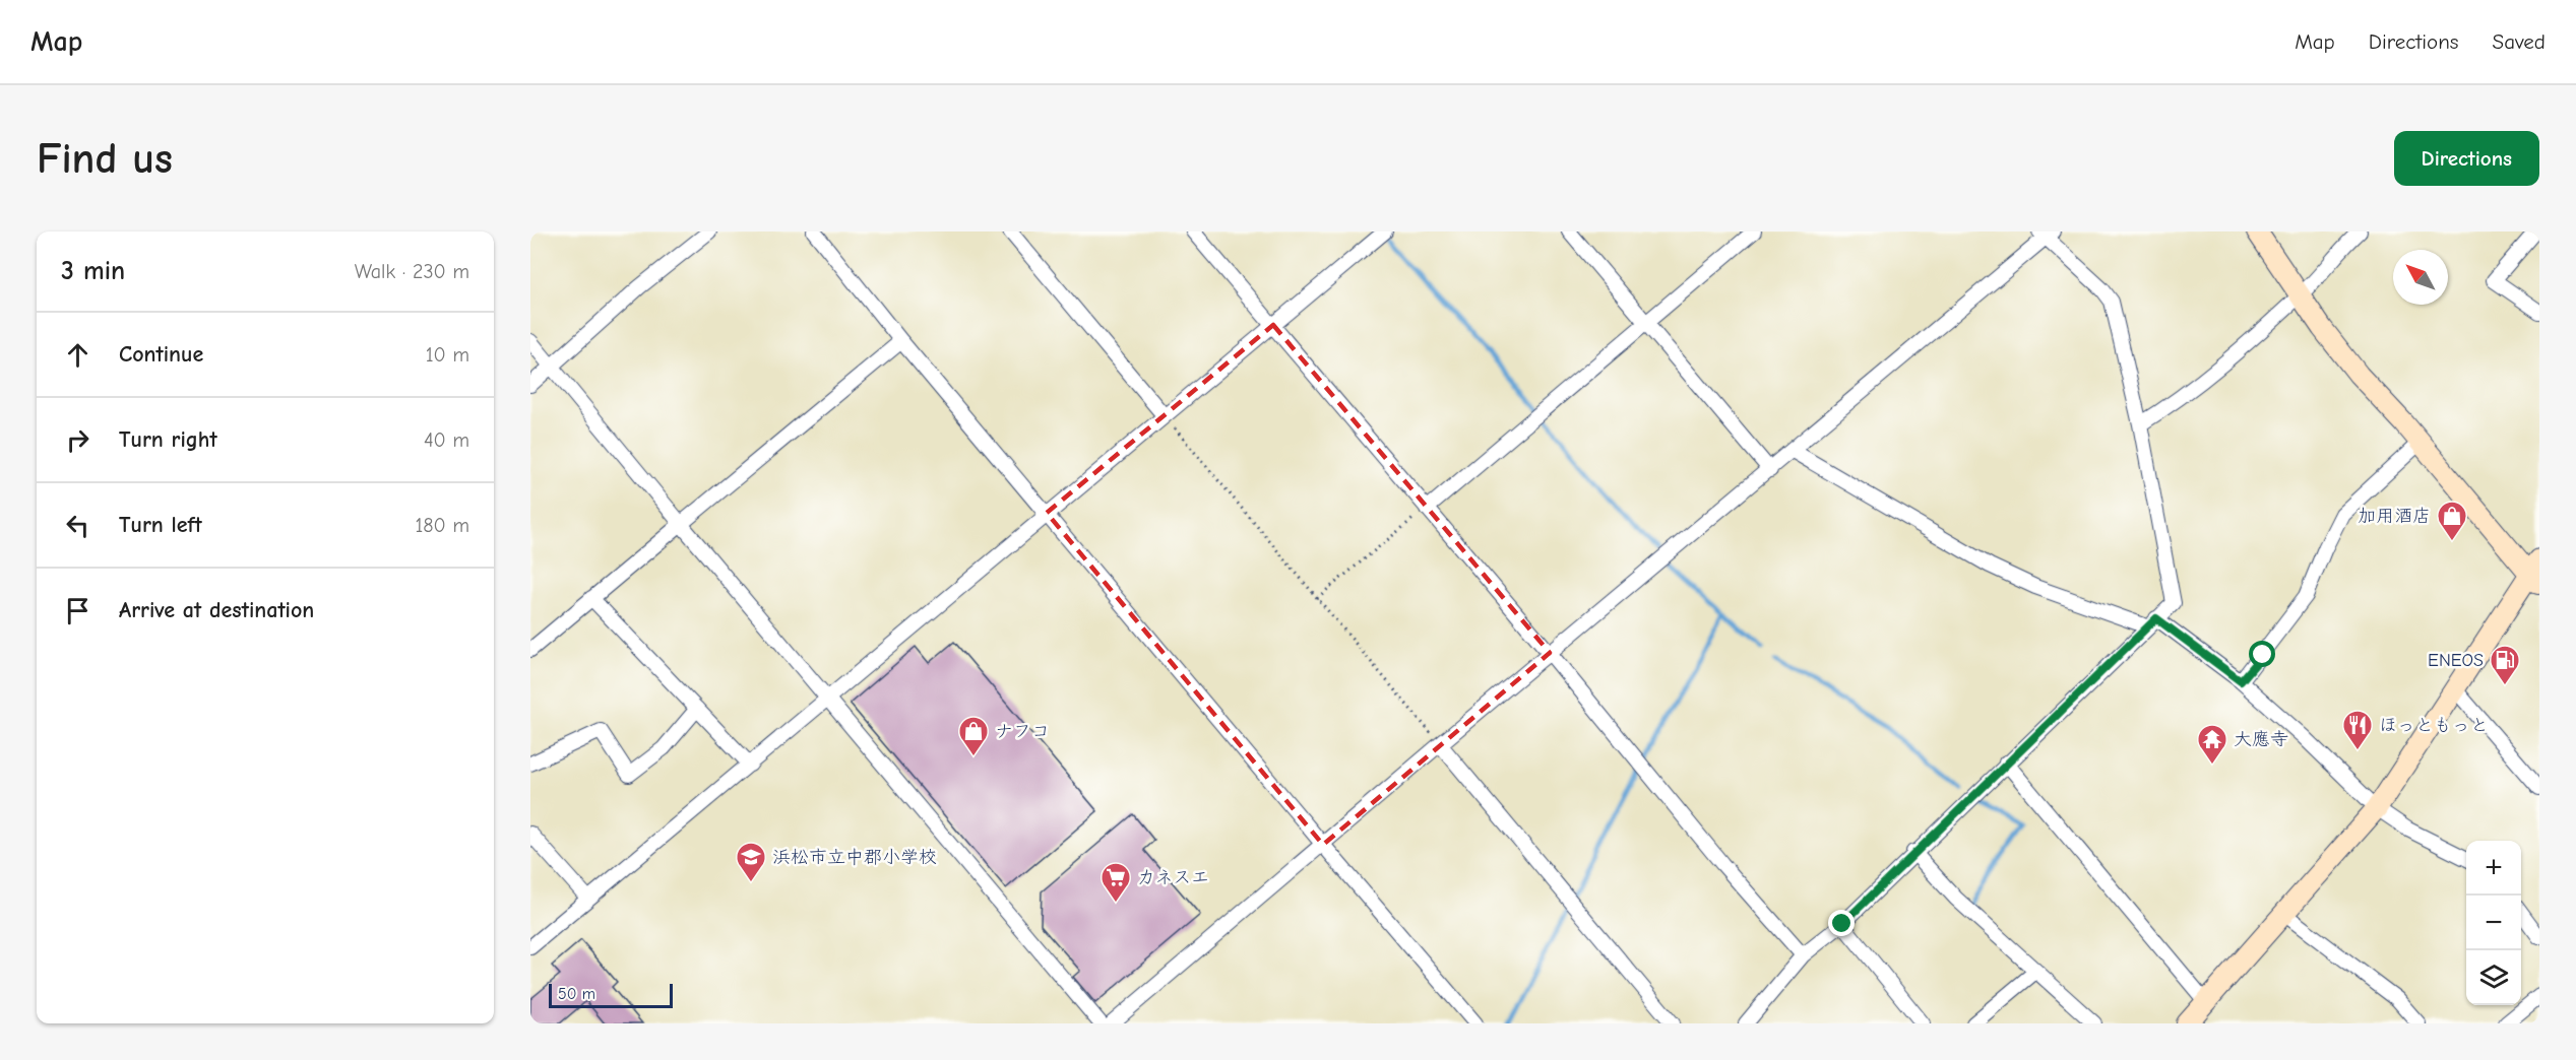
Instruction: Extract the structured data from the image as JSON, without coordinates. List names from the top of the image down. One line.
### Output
{"places":{"shop":["加用酒店","ナフコ"],"fuel station":["ENEOS"],"restaurant":["ほっともっと"],"temple":["大應寺"],"school or university":["浜松市立中郡小学校"],"supermarket":["カネスエ"]},"scale_bar":"50 m","north":"top left","page":{"header":"Map","nav":["Map","Directions","Saved"],"buttons":"Directions","title":"Find us","heading":["3 min","Walk · 230 m"],"list":[["Continue","10 m"],["Turn right","40 m"],["Turn left","180 m"],"Arrive at destination"],"map_buttons":["+","−"],"scale":"50 m"}}
